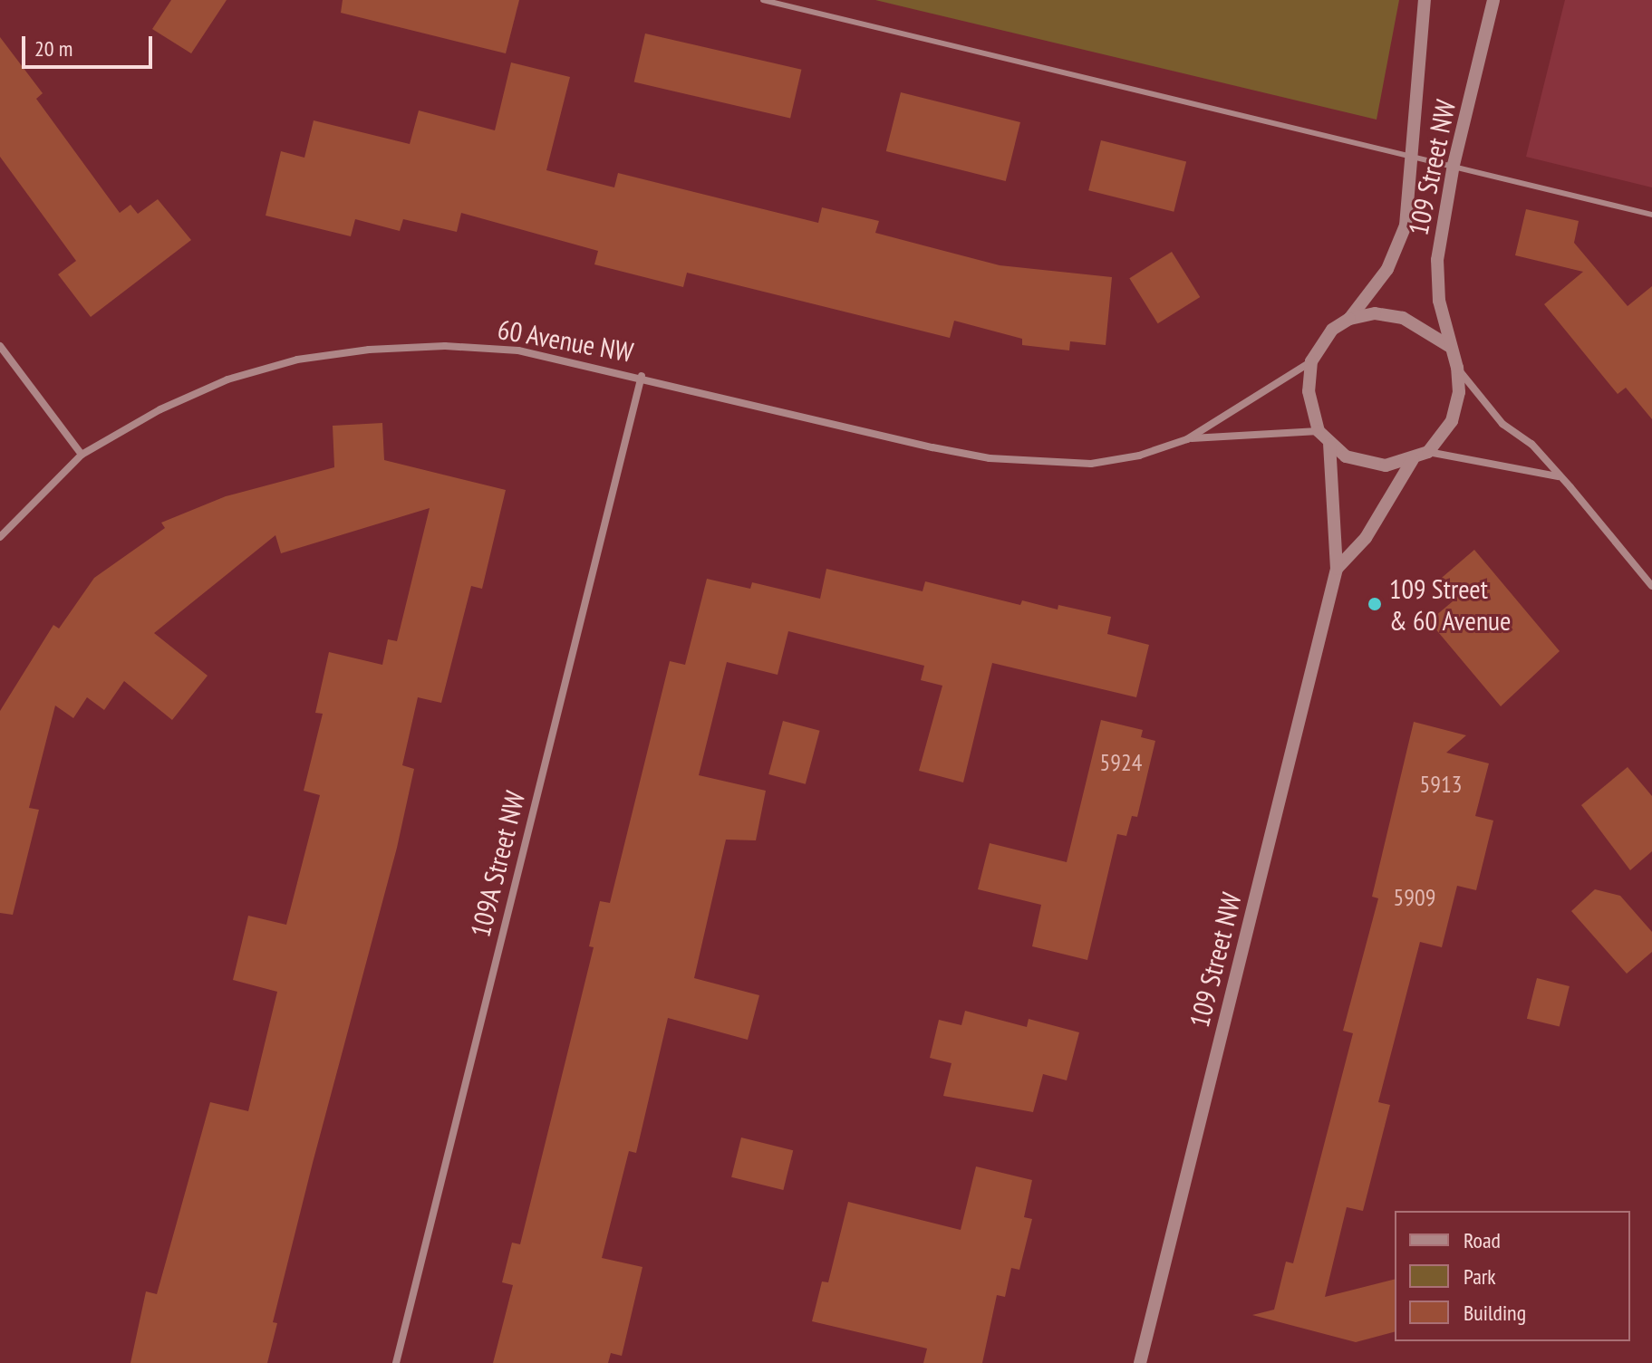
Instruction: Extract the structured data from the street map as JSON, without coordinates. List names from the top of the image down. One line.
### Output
{"streets":{"street":["109 Street NW","60 Avenue NW","109A Street NW"]},"crossings":[["109 Street NW","60 Avenue NW"],["60 Avenue NW","109A Street NW"]],"places":["109 Street & 60 Avenue"],"house_numbers":["5924","5913","5909"],"legend":["Road","Park","Building"],"scale_bar":"20 m"}
